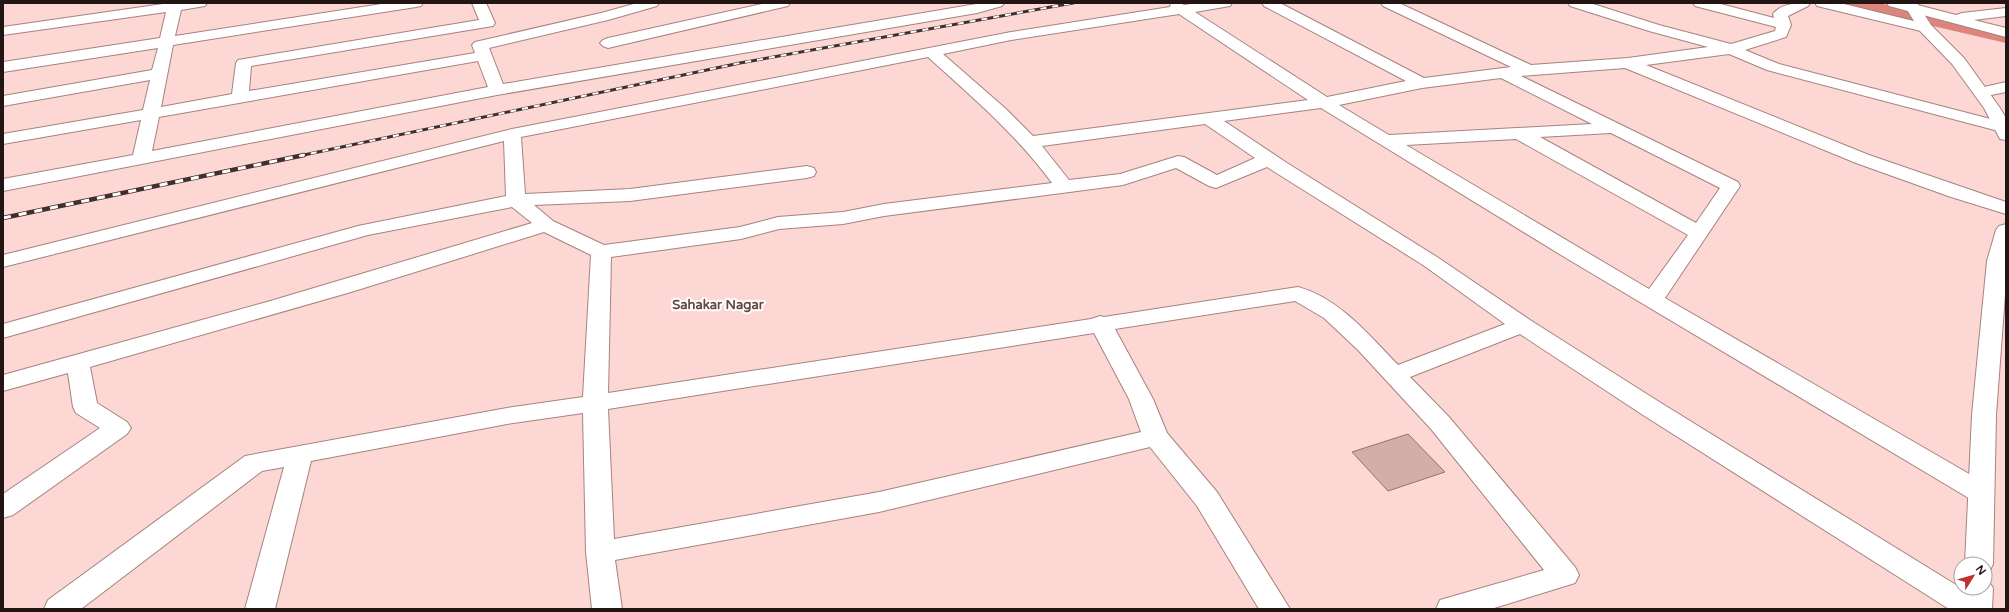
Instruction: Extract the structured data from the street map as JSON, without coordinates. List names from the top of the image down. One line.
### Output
{"districts":["Sahakar Nagar"],"north":"top right"}
